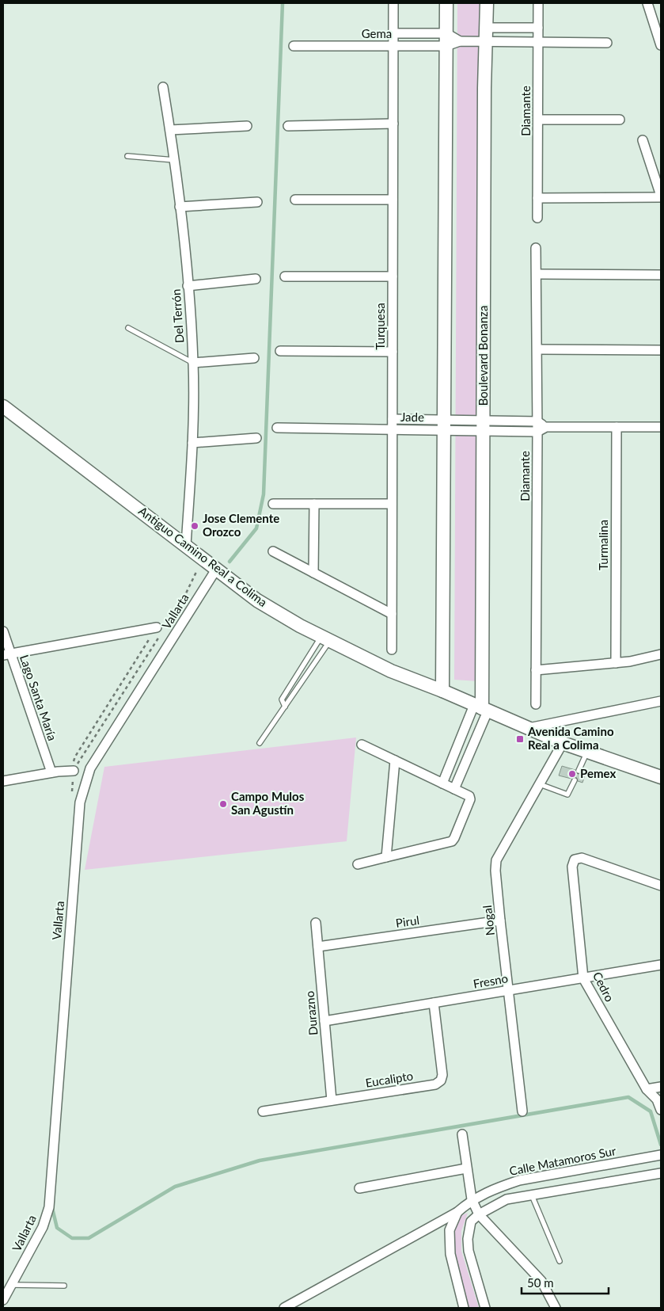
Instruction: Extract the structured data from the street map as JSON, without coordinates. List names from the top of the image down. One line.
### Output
{"streets":{"street":["Gema","Diamante","Del Terrón","Turquesa","Boulevard Bonanza","Jade","Turmalina","Antiguo Camino Real a Colima","Vallarta","Lago Santa María","Nogal","Pirul","Fresno","Cedro","Durazno","Eucalipto","Calle Matamoros Sur"]},"crossings":[["Gema","Diamante"],["Gema","Turquesa"],["Gema","Boulevard Bonanza"],["Diamante","Jade"],["Del Terrón","Antiguo Camino Real a Colima"],["Turquesa","Jade"],["Boulevard Bonanza","Jade"],["Boulevard Bonanza","Antiguo Camino Real a Colima"],["Jade","Turmalina"],["Antiguo Camino Real a Colima","Vallarta"],["Antiguo Camino Real a Colima","Nogal"],["Nogal","Pirul"],["Nogal","Fresno"],["Pirul","Durazno"],["Fresno","Cedro"],["Fresno","Durazno"],["Fresno","Eucalipto"],["Durazno","Eucalipto"]],"places":{"other":["Jose Clemente Orozco","Pemex","Campo Mulos San Agustín"],"transit":["Avenida Camino Real a Colima"]},"scale_bar":"50 m"}
